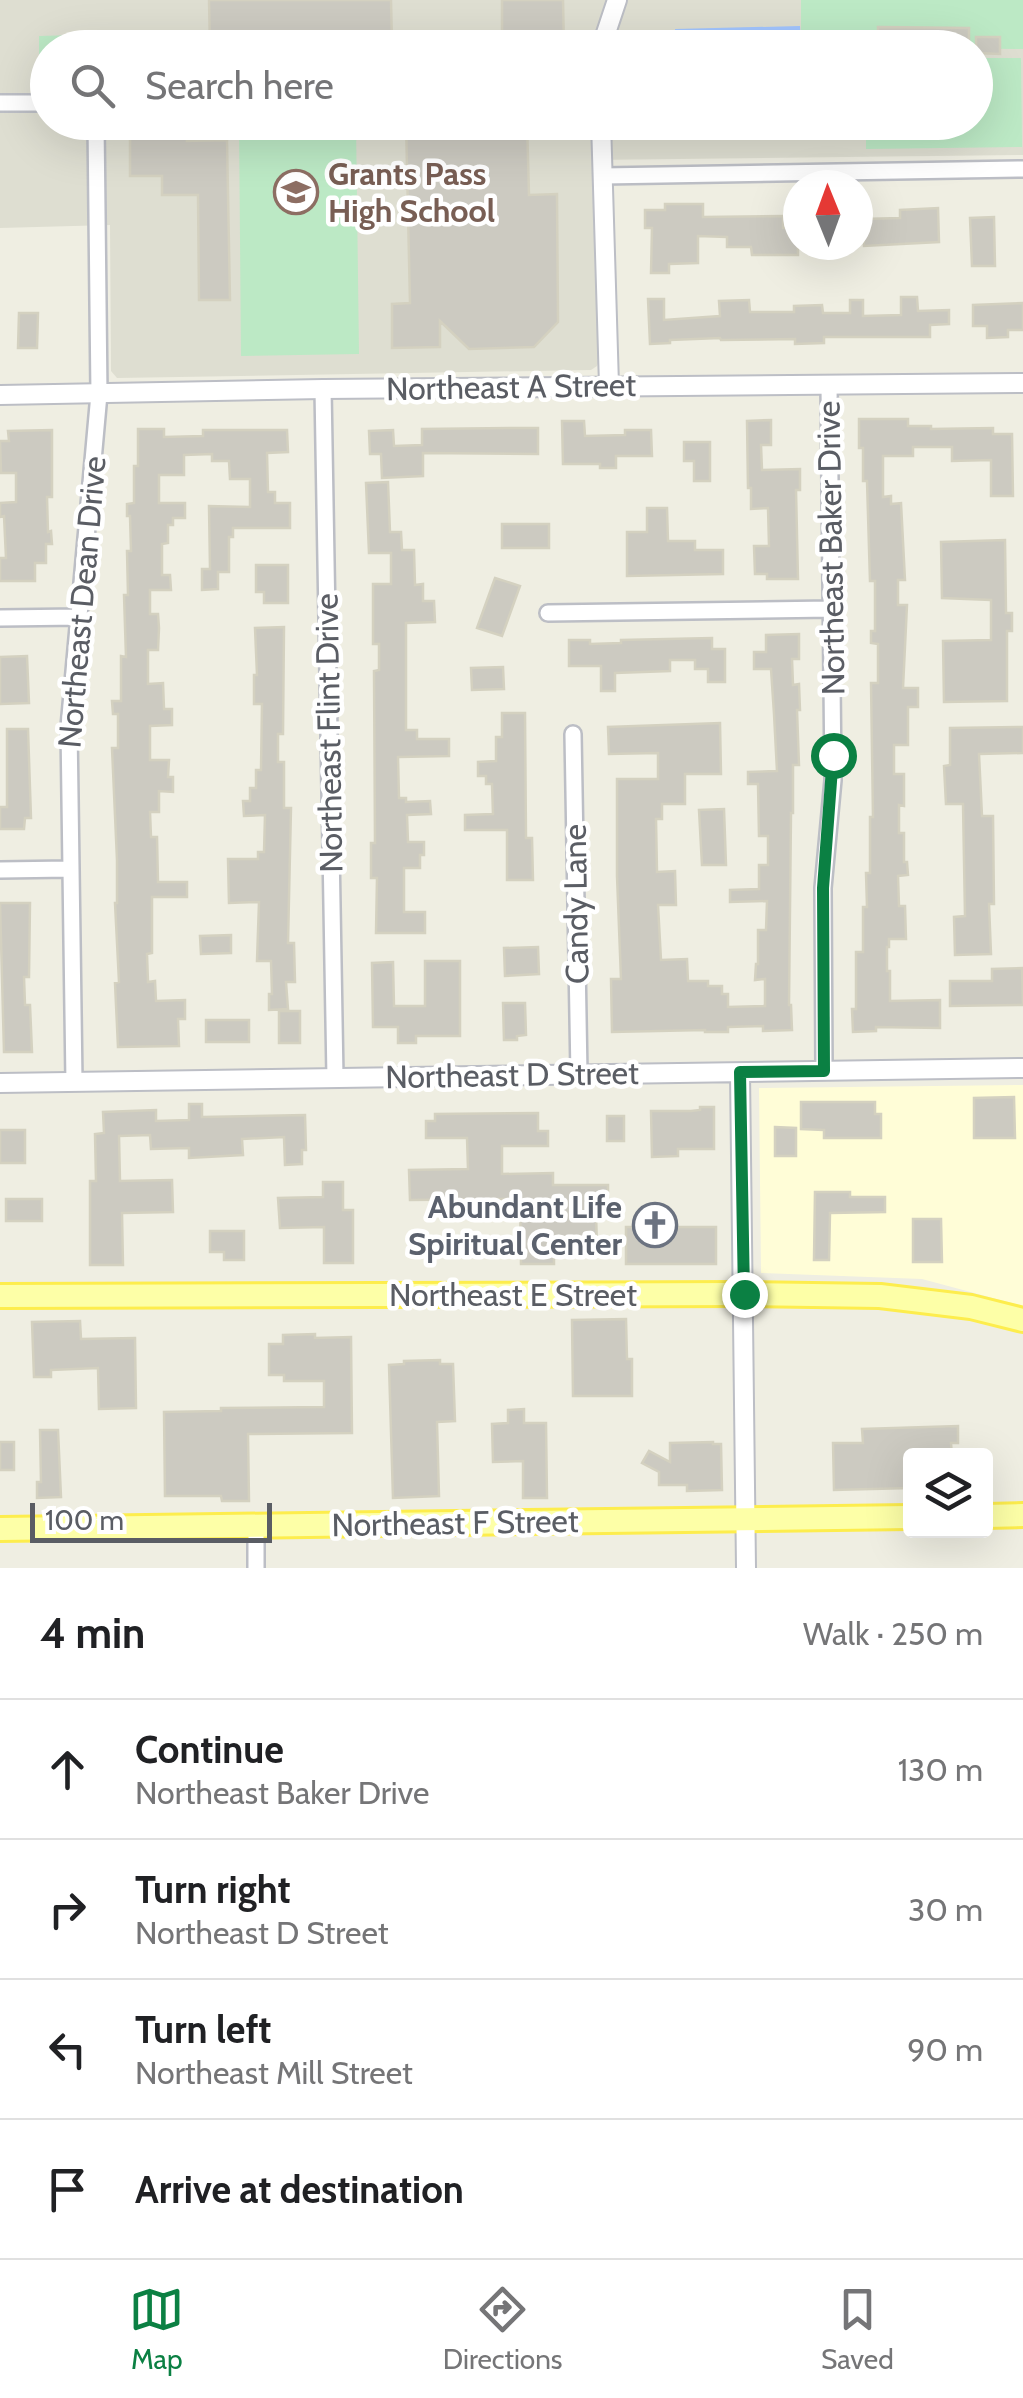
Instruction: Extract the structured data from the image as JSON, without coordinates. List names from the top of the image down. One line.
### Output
{"streets":{"main road":["Northeast E Street","Northeast F Street"],"street":["Northeast A Street","Northeast Baker Drive","Northeast Dean Drive","Northeast Flint Drive","Candy Lane","Northeast D Street"]},"crossings":[["Northeast A Street","Northeast Baker Drive"],["Northeast A Street","Northeast Dean Drive"],["Northeast A Street","Northeast Flint Drive"],["Northeast Baker Drive","Northeast D Street"],["Northeast Dean Drive","Northeast D Street"],["Northeast Flint Drive","Northeast D Street"],["Candy Lane","Northeast D Street"]],"places":{"school or university":["Grants Pass High School"],"church":["Abundant Life Spiritual Center"]},"scale_bar":"100 m","north":"top","page":{"search":"Search here","scale":"100 m","heading":["4 min","Walk · 250 m"],"list":[["Continue","Northeast Baker Drive","130 m"],["Turn right","Northeast D Street","30 m"],["Turn left","Northeast Mill Street","90 m"],"Arrive at destination"],"nav":["Map","Directions","Saved"]}}
